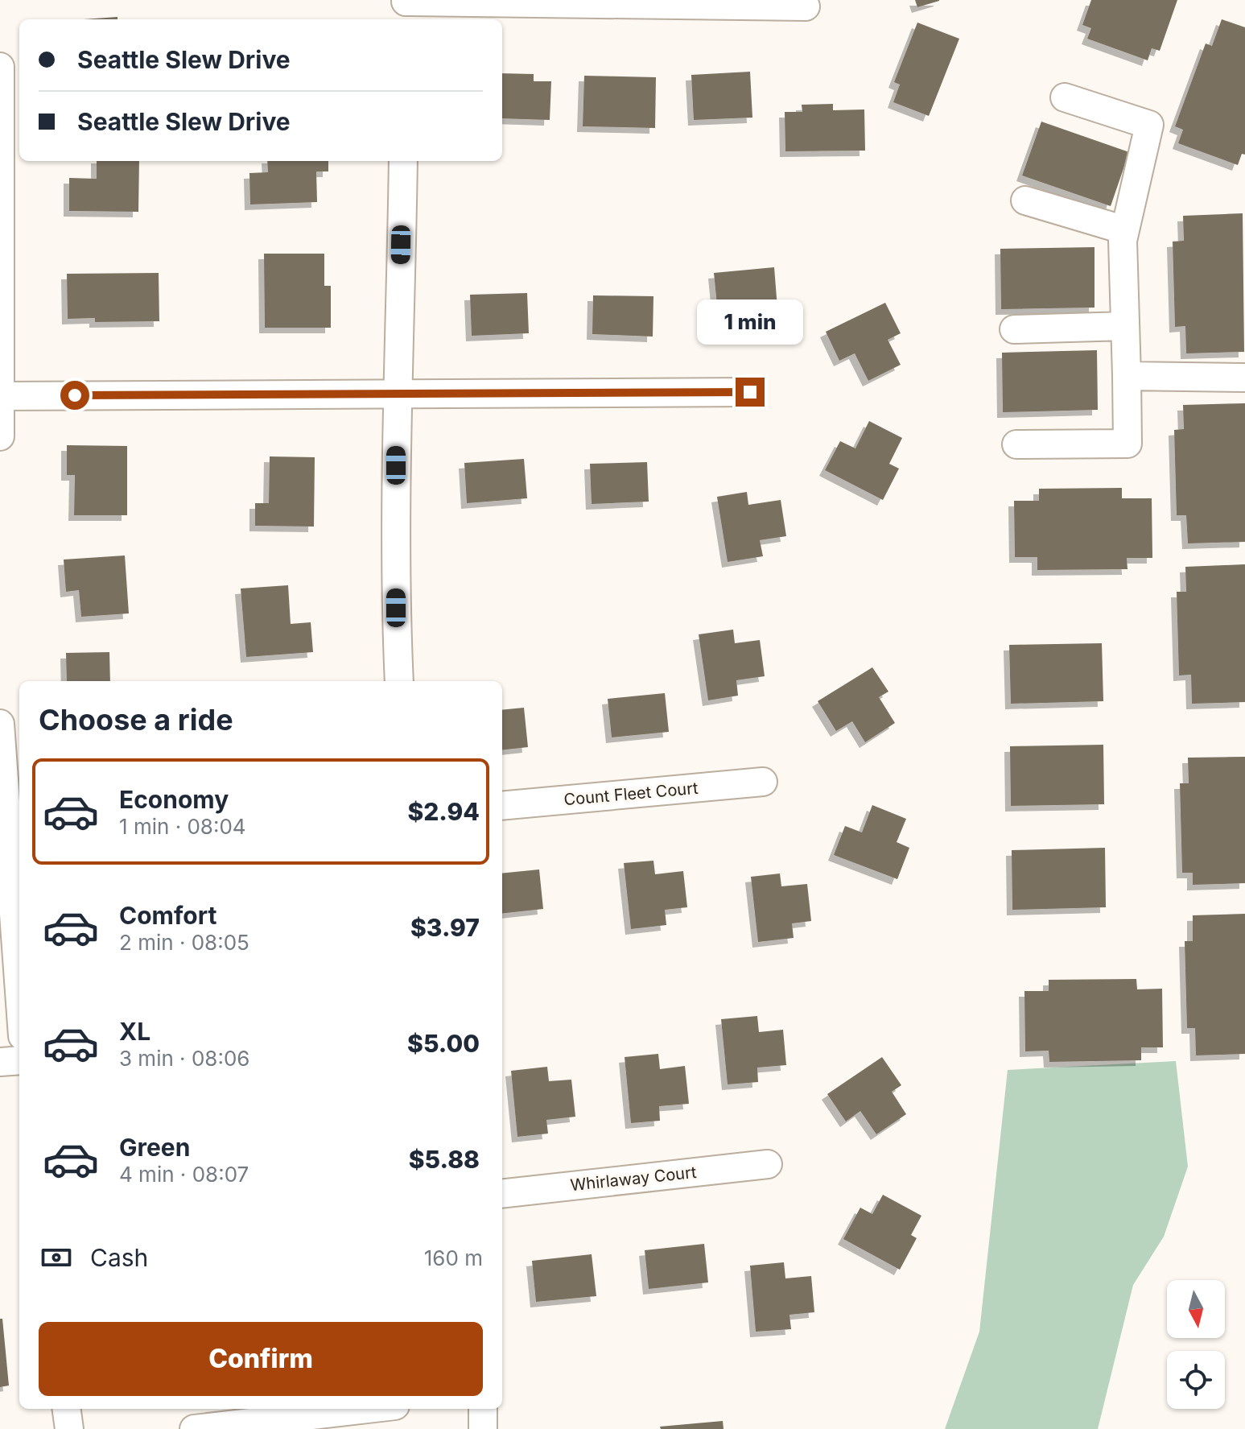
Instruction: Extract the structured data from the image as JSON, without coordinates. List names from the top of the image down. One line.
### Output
{"streets":{"street":["Count Fleet Court","Whirlaway Court"]},"north":"bottom","page":{"banner":["Seattle Slew Drive","Seattle Slew Drive"],"bubble":"1 min","heading":"Choose a ride","list":[{"name":"Economy","note":"1 min · 08:04","value":"$2.94"},{"name":"Comfort","note":"2 min · 08:05","value":"$3.97"},{"name":"XL","note":"3 min · 08:06","value":"$5.00"},{"name":"Green","note":"4 min · 08:07","value":"$5.88"}],"pay":["Cash","160 m"],"buttons":"Confirm"}}
